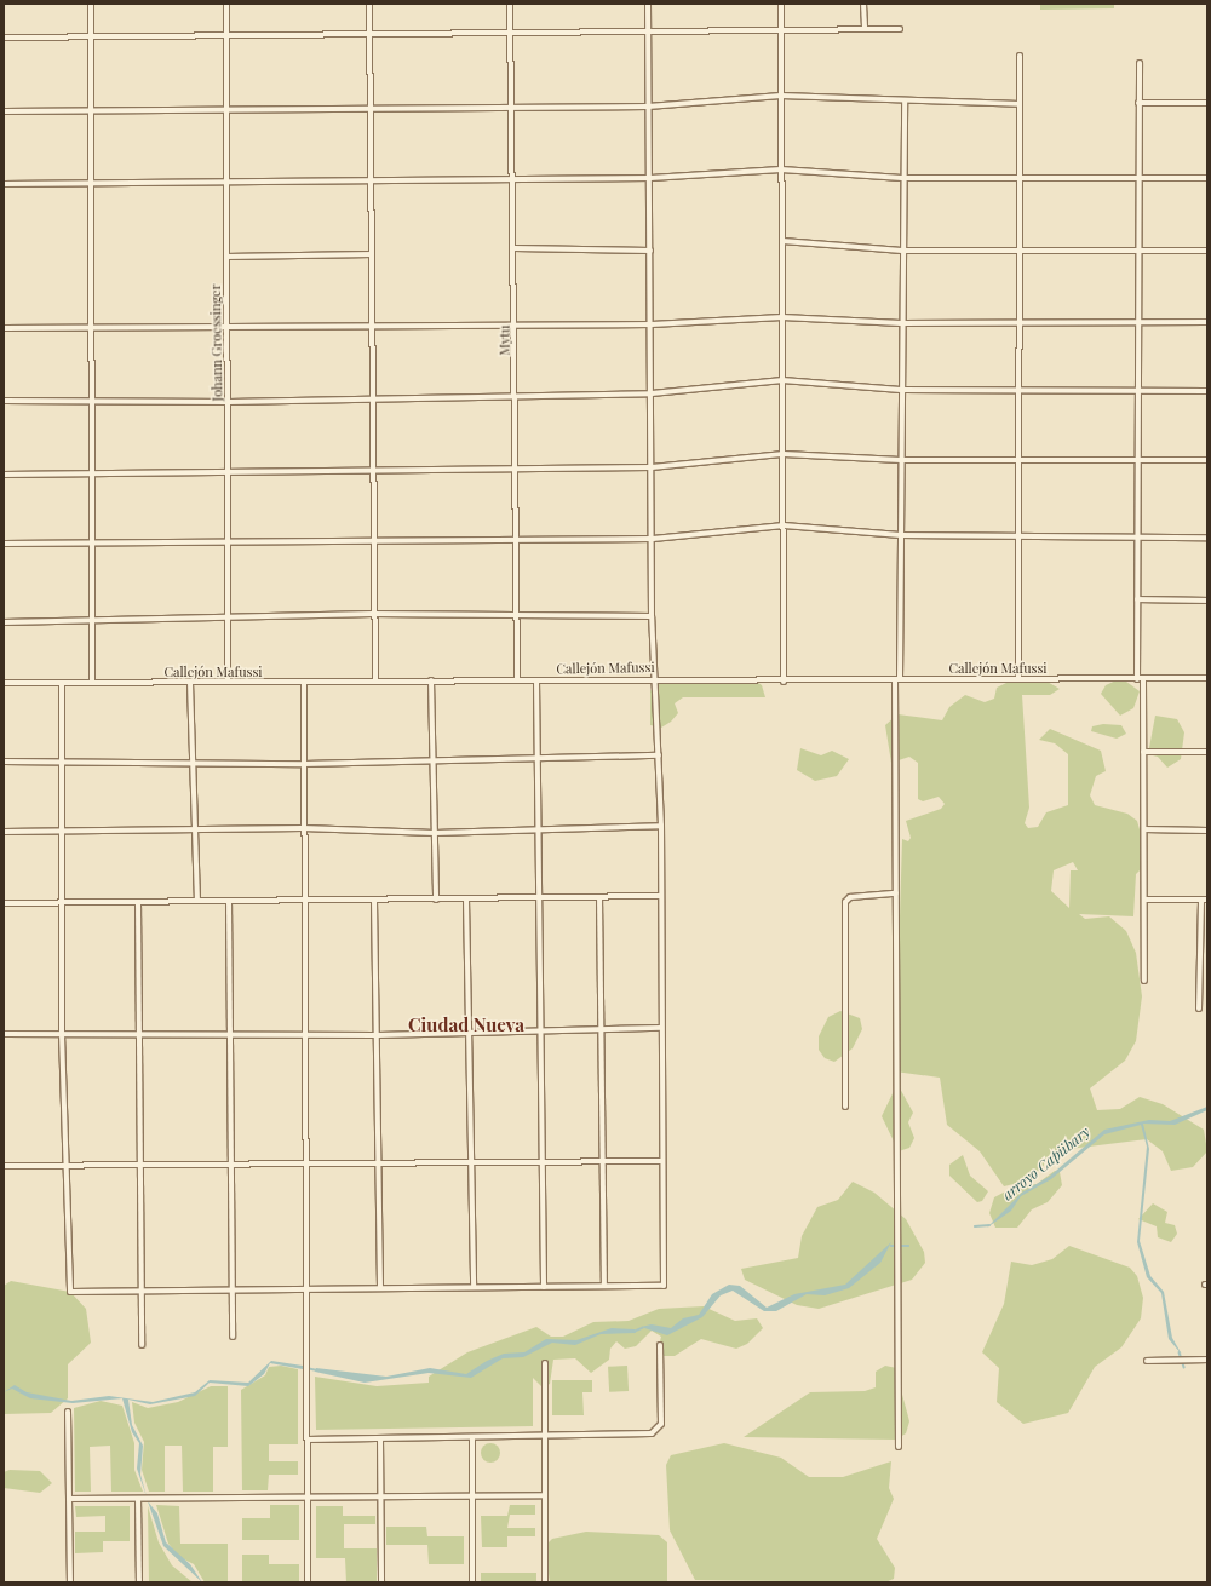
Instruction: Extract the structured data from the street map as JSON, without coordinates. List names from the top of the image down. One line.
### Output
{"streets":{"street":["Mytu","Johann Groessinger","Callejón Mafussi"]},"crossings":[["Mytu","Callejón Mafussi"],["Johann Groessinger","Callejón Mafussi"]],"districts":["Ciudad Nueva"],"water":["arroyo Capiibary"]}
